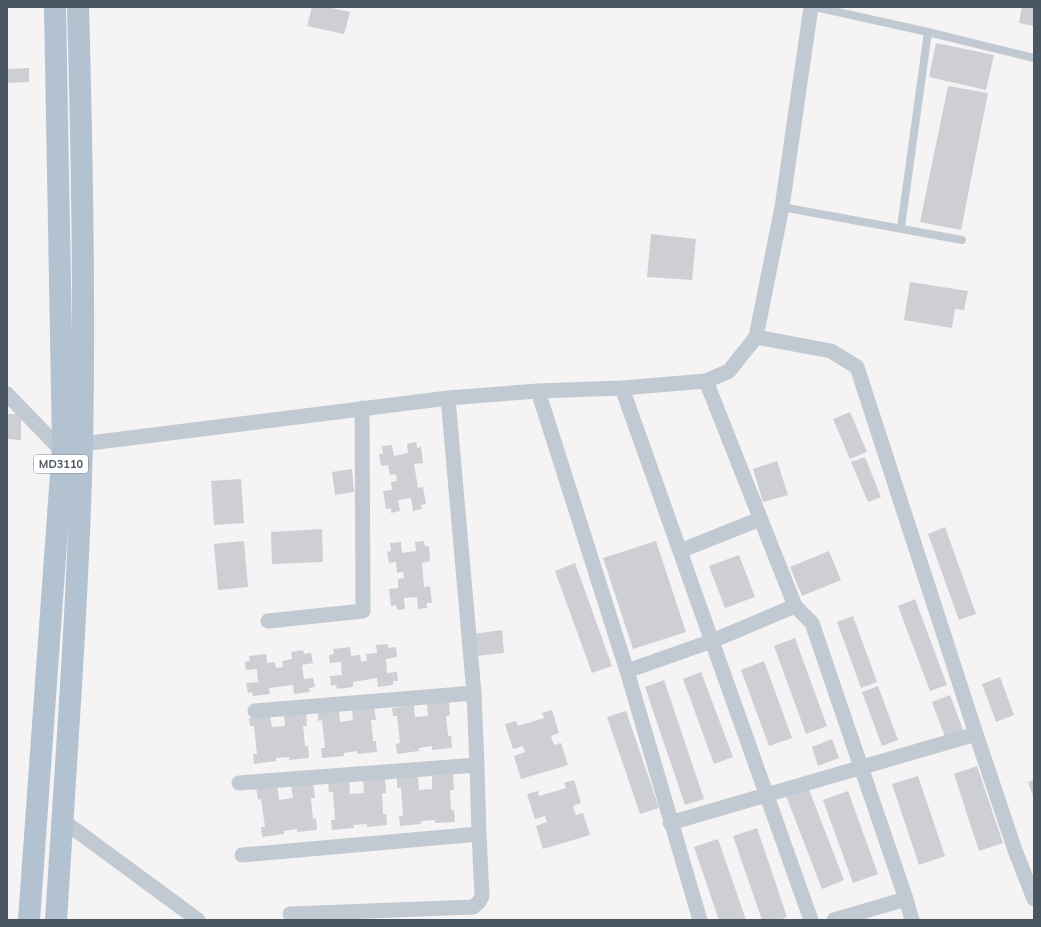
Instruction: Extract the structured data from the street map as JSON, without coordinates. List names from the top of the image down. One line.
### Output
{"streets":{"main road":["MD3110"]}}
